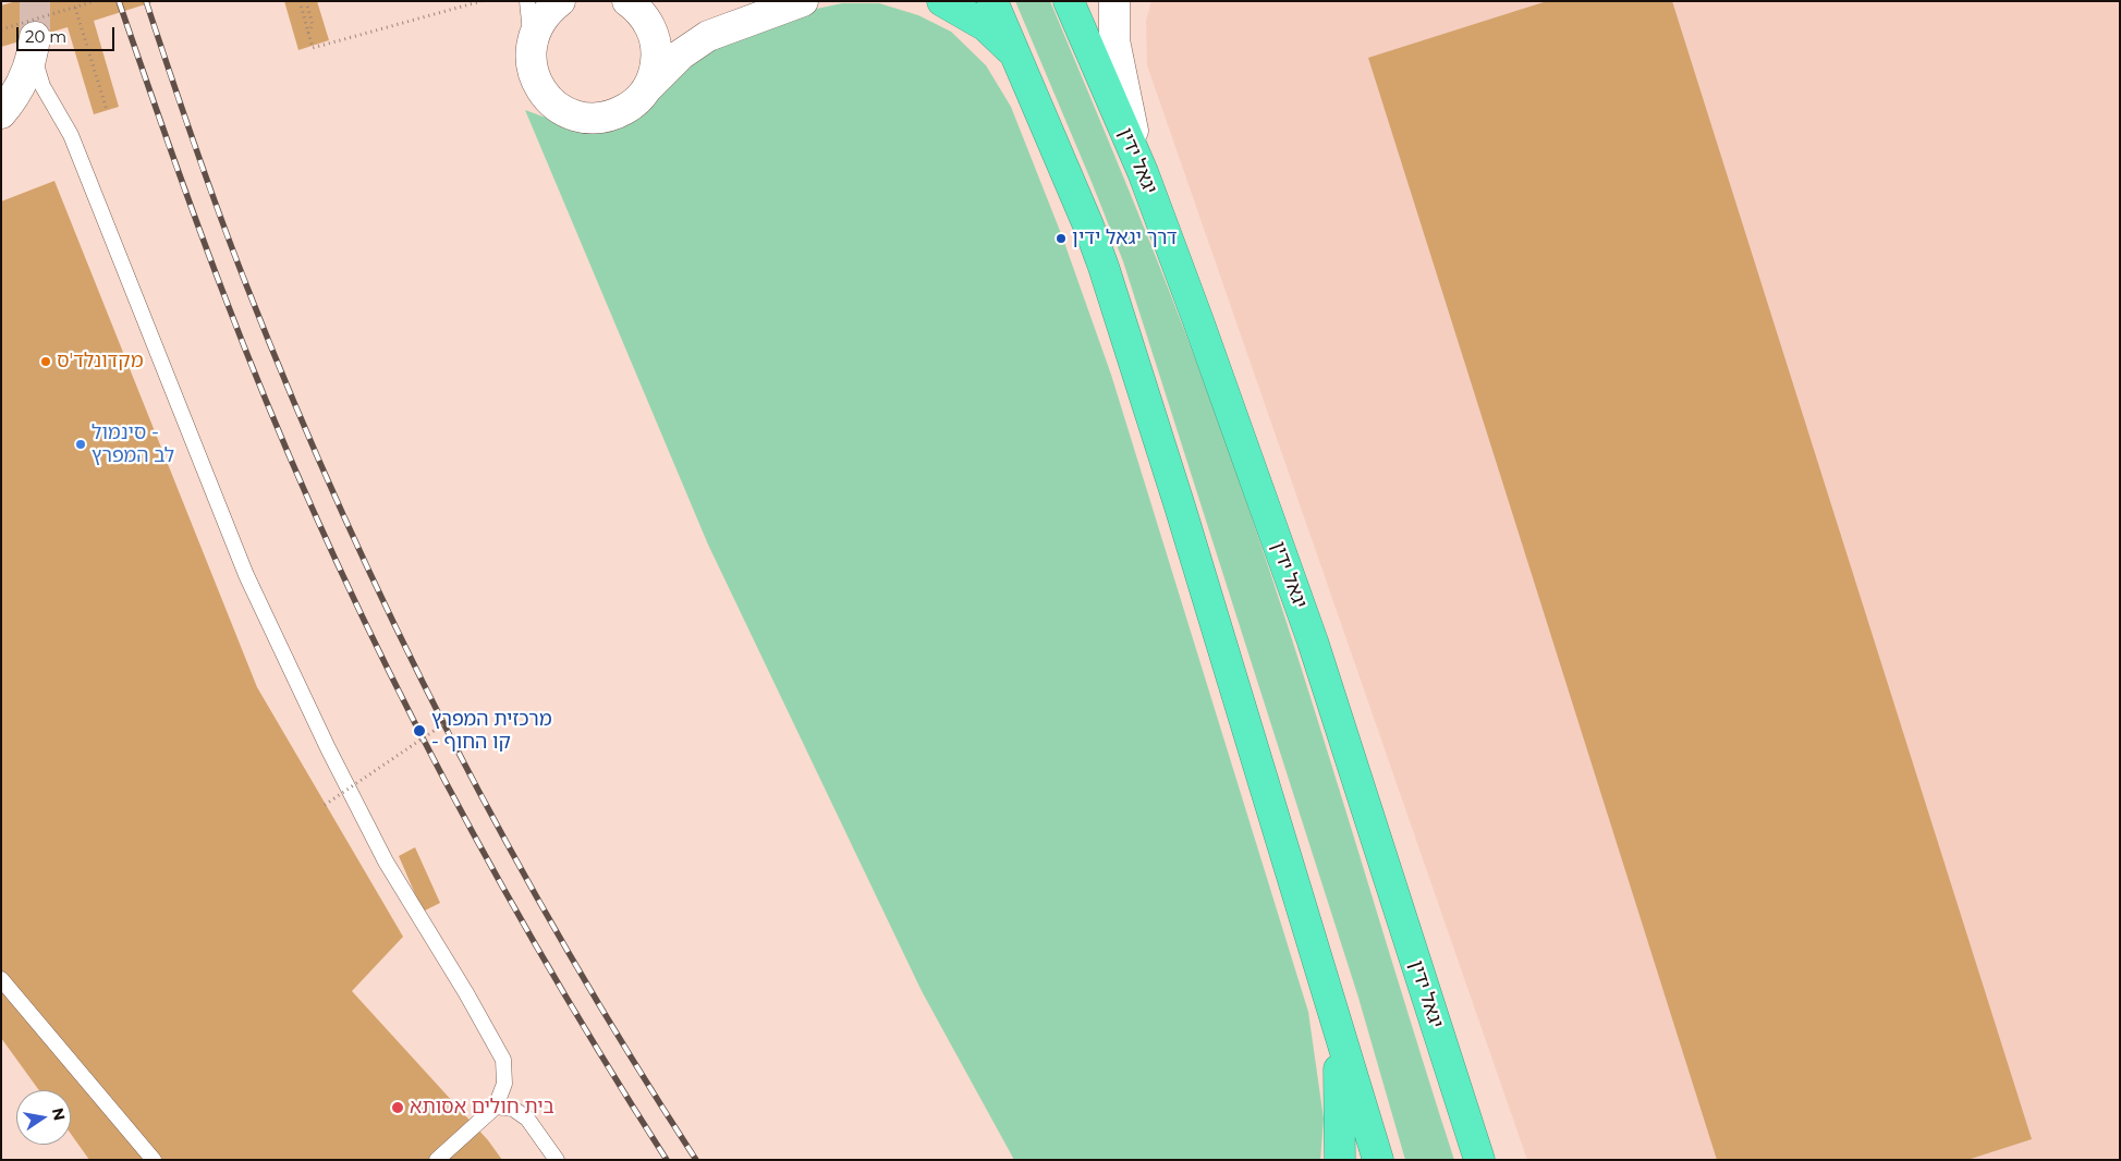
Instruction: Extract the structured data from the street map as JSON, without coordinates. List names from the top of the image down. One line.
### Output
{"streets":{"highway":["יגאל ידין"]},"places":["דרך יגאל ידין","מקדונלד'ס","סינמול - לב המפרץ","מרכזית המפרץ - קו החוף","בית חולים אסותא"],"scale_bar":"20 m","north":"right"}
